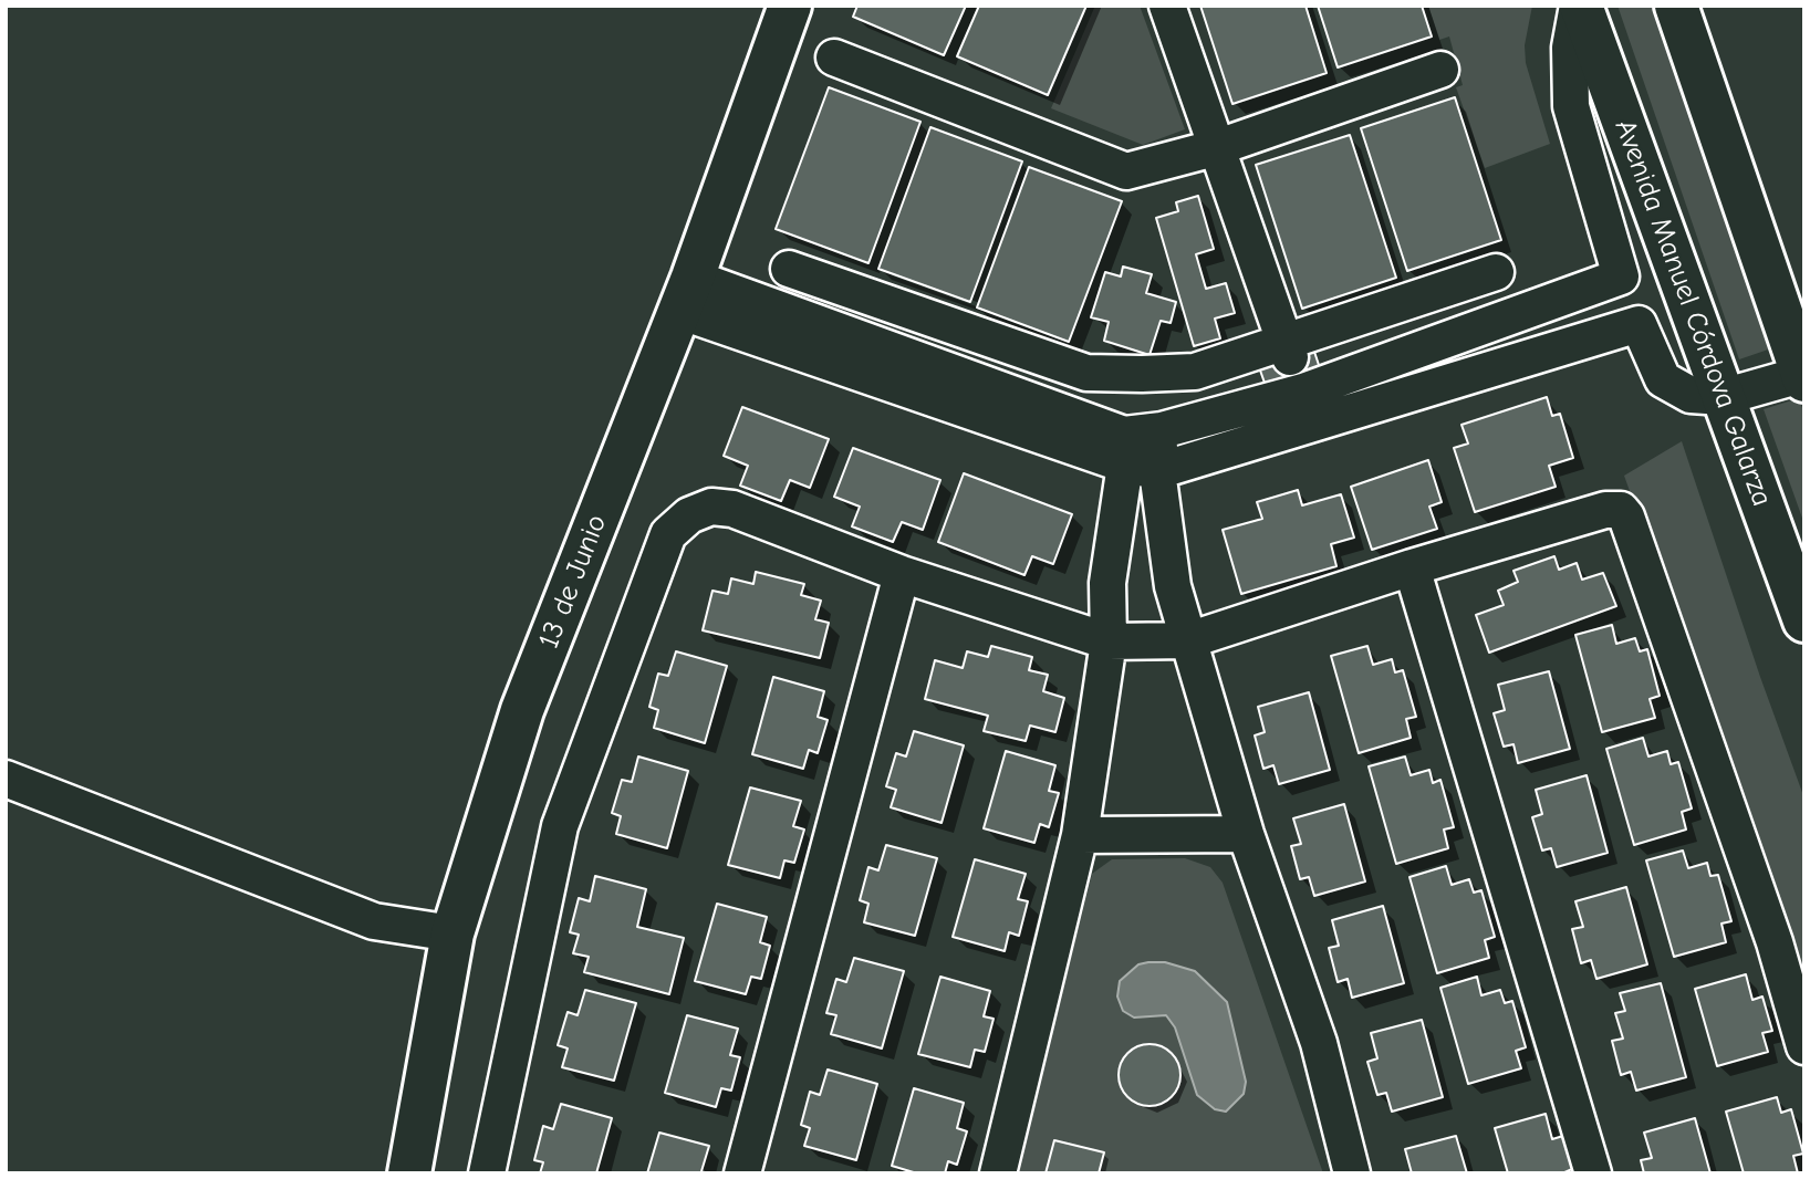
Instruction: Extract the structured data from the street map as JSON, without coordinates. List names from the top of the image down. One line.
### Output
{"streets":{"main road":["Avenida Manuel Córdova Galarza","13 de Junio"]}}
